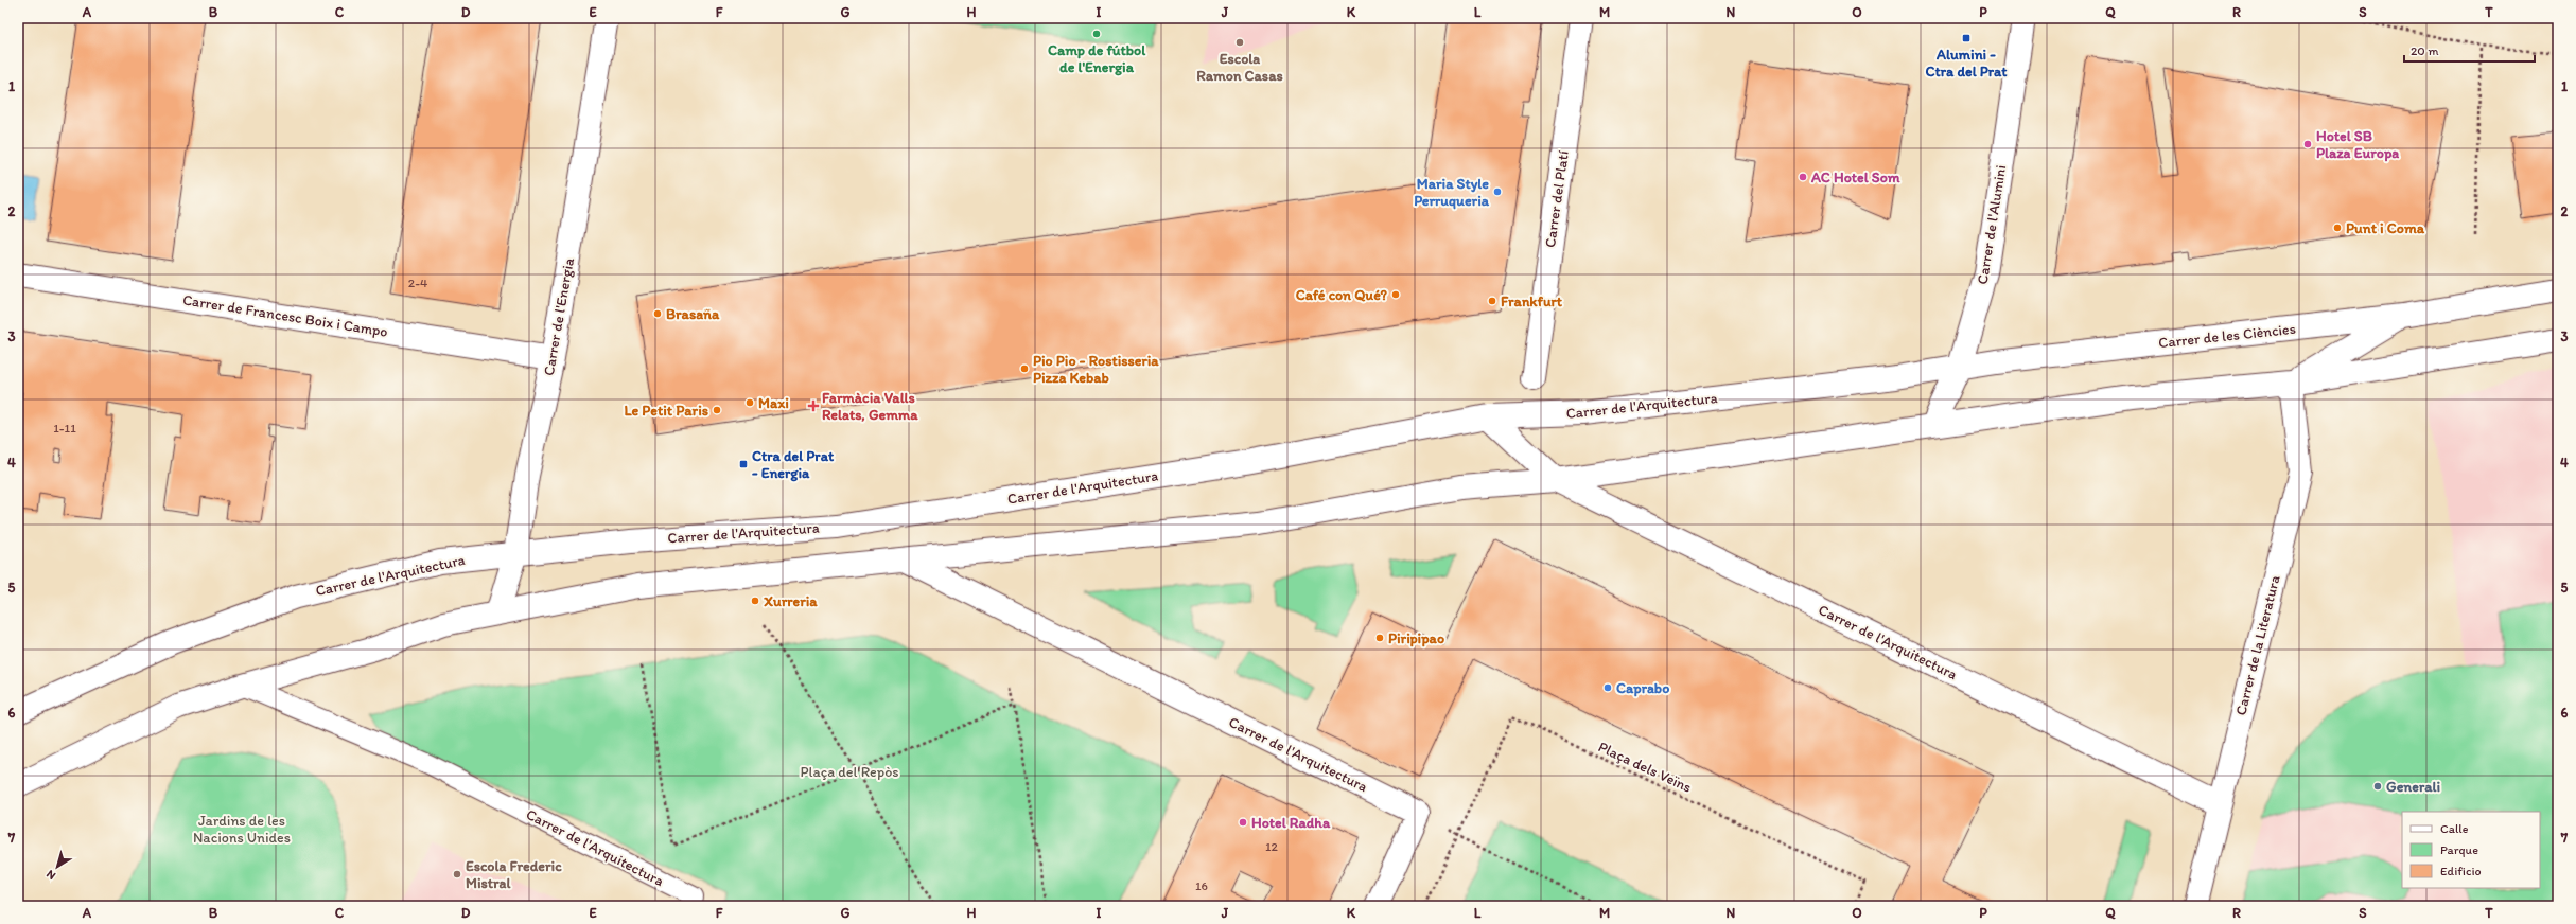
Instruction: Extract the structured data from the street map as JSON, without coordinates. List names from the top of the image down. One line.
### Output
{"streets":{"street":["Carrer del Platí","Carrer de l'Alumini","Carrer de Francesc Boix i Campo","Carrer de l'Energia","Carrer de les Ciències","Carrer de l'Arquitectura","Carrer de la Literatura"],"path":["Plaça dels Veïns"]},"crossings":[["Carrer de l'Alumini","Carrer de les Ciències"],["Carrer de Francesc Boix i Campo","Carrer de l'Energia"],["Carrer de l'Energia","Carrer de l'Arquitectura"],["Carrer de les Ciències","Carrer de l'Arquitectura"],["Carrer de l'Arquitectura","Carrer de la Literatura"]],"parks":["Plaça del Repòs","Jardins de les Nacions Unides"],"places":{"other":["Camp de fútbol de l'Energia","Escola Ramon Casas","Hotel SB Plaza Europa","AC Hotel Som","Maria Style Perruqueria","Punt i Coma","Café con Qué?","Frankfurt","Brasaña","Pio Pio - Rostisseria Pizza Kebab","Maxi","Le Petit Paris","Xurreria","Piripipao","Caprabo","Generali","Hotel Radha","Escola Frederic Mistral"],"transit":["Alumini - Ctra del Prat","Ctra del Prat - Energia"],"health":["Farmàcia Valls Relats, Gemma"]},"house_numbers":["2-4","1-11","12","16"],"legend":["Calle","Parque","Edificio"],"scale_bar":"20 m","north":"bottom left","grid":{"columns":["A","B","C","D","E","F","G","H","I","J","K","L","M","N","O","P","Q","R","S","T"],"rows":["1","2","3","4","5","6","7"]}}
